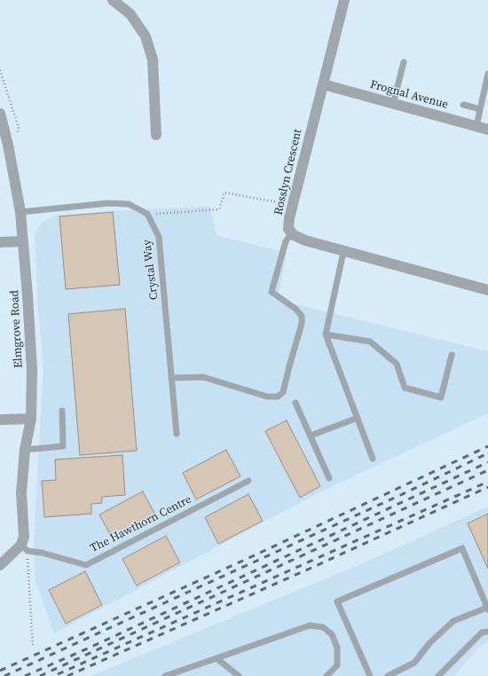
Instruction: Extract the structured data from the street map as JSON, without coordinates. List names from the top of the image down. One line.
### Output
{"streets":{"street":["Frognal Avenue","Rosslyn Crescent","Elmgrove Road"],"lane":["Crystal Way","The Hawthorn Centre"]},"crossings":[["Frognal Avenue","Rosslyn Crescent"],["Elmgrove Road","The Hawthorn Centre"]]}
